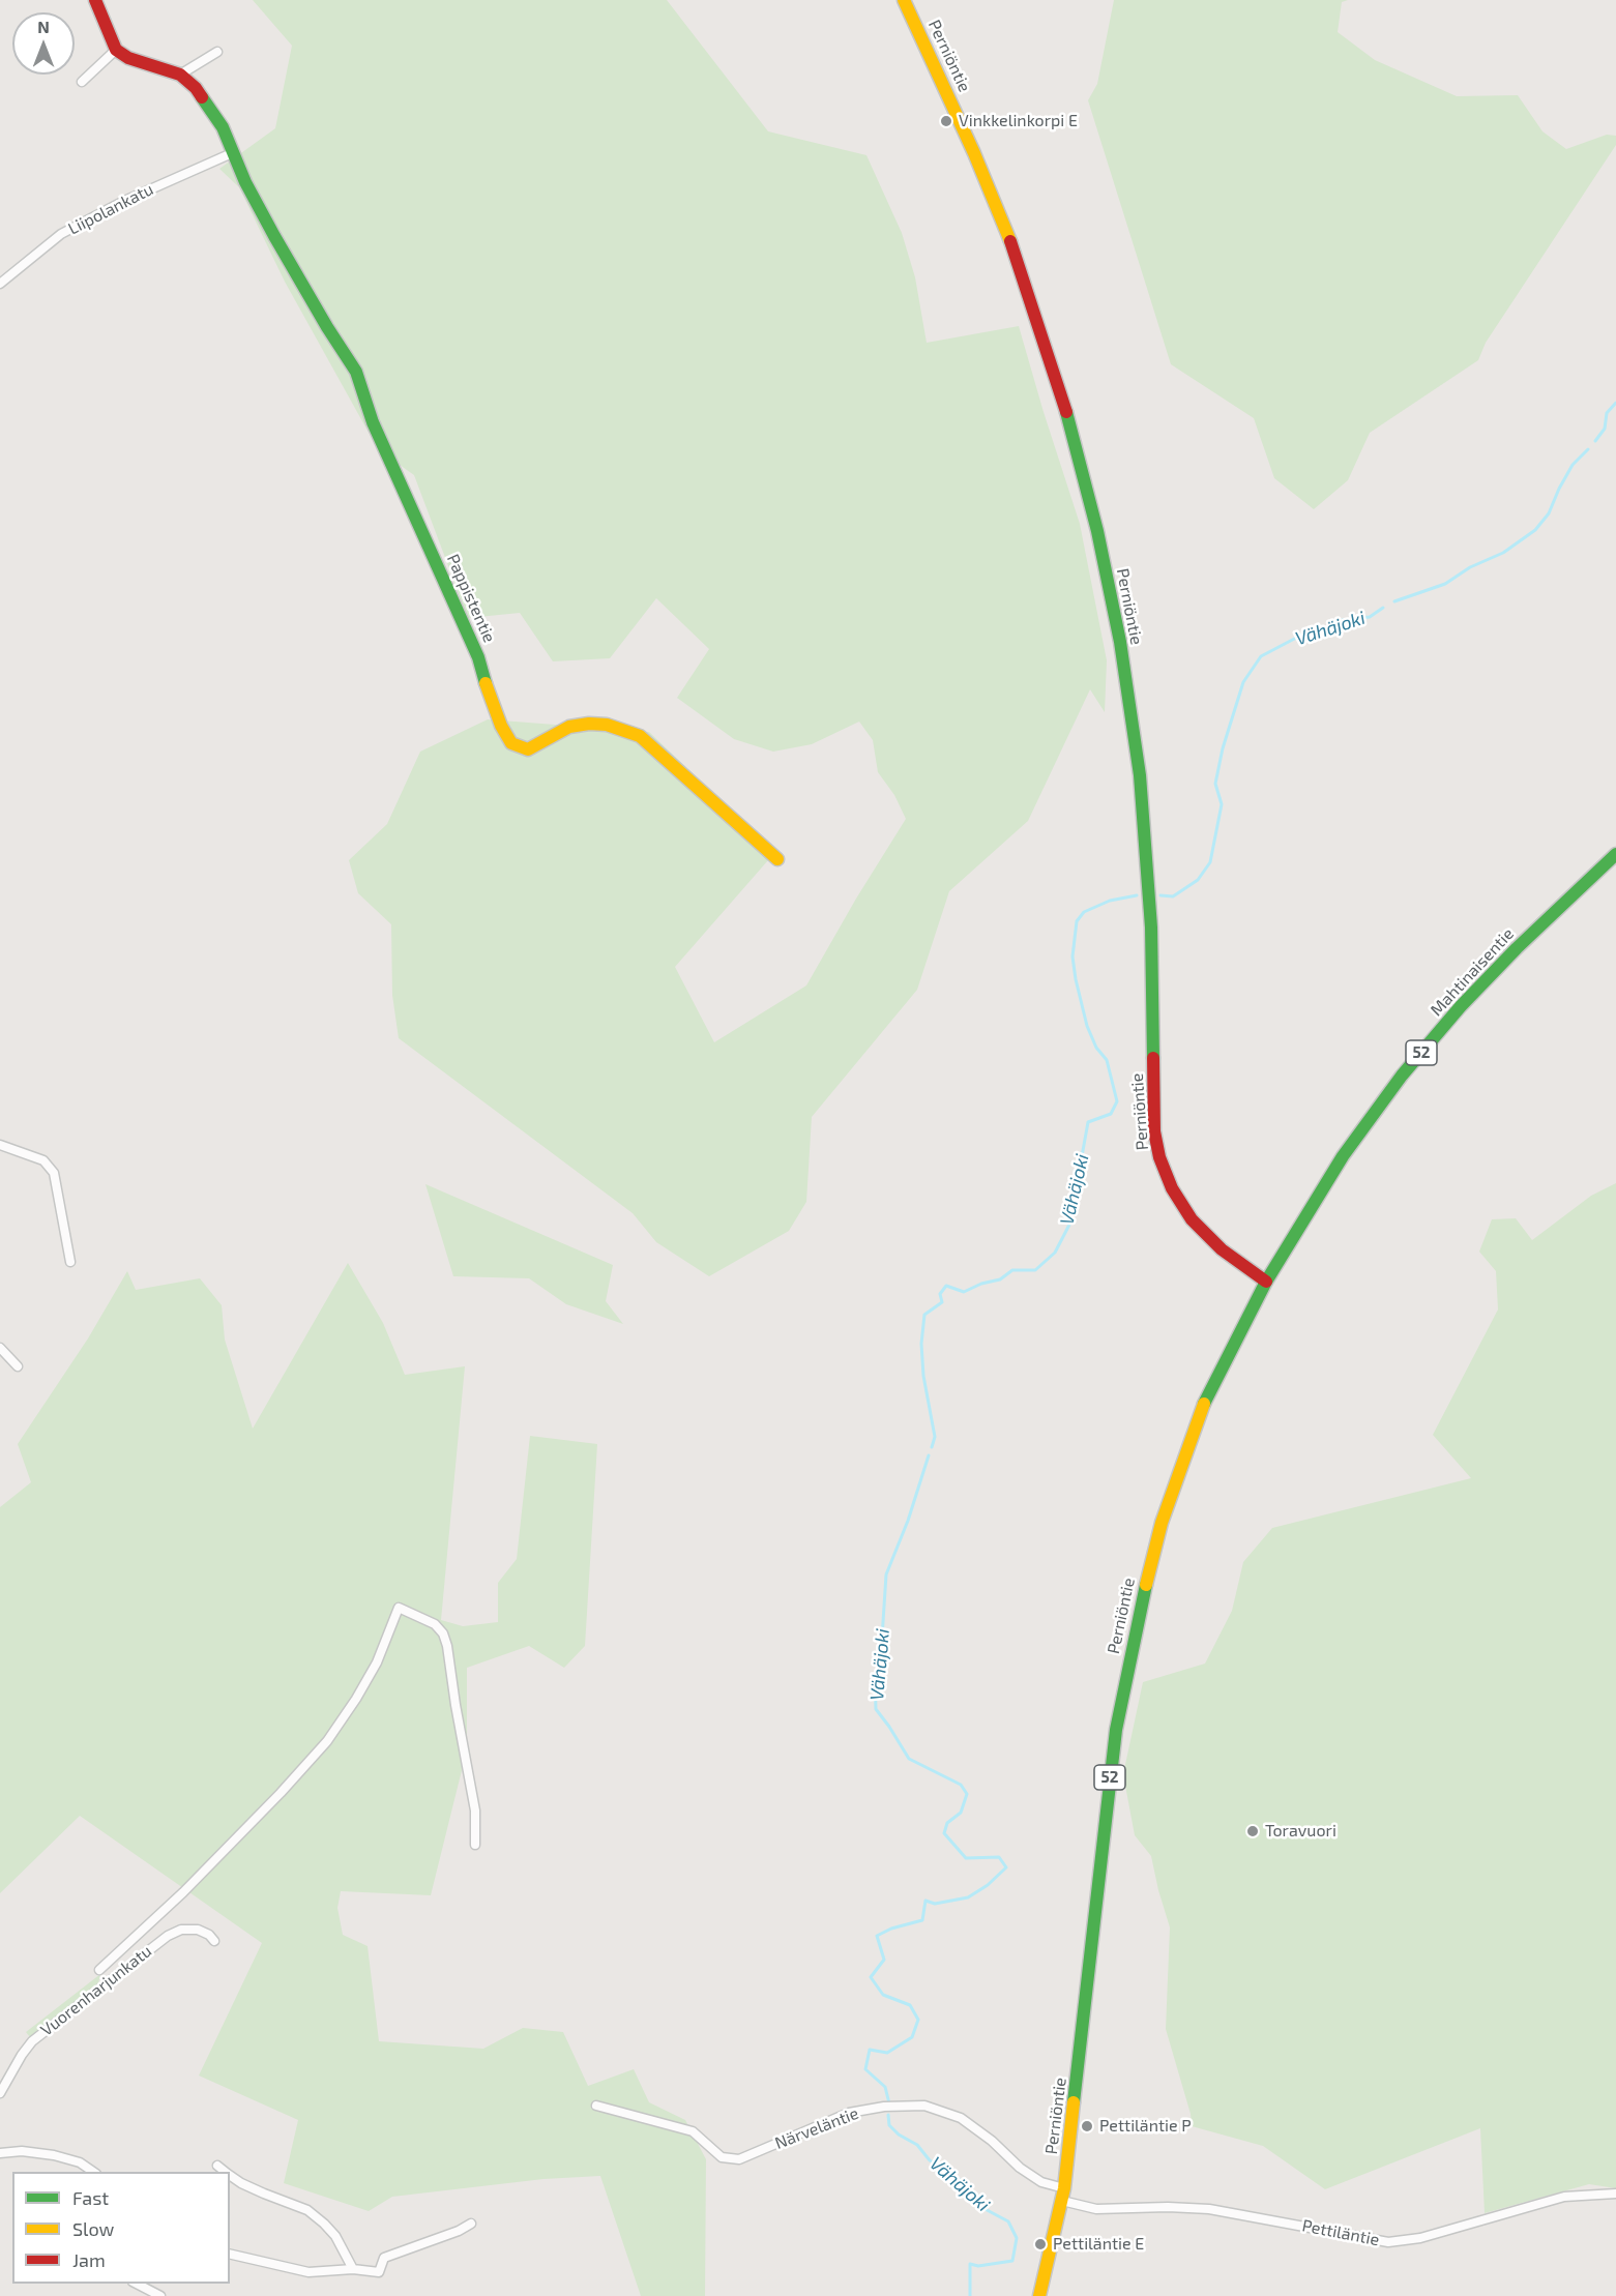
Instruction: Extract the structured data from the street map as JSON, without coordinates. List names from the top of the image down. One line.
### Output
{"streets":{"main road":["Perniöntie","Pappistentie","Mahtinaisentie","52"],"street":["Liipolankatu","Vuorenharjunkatu","Närveläntie","Pettiläntie"]},"crossings":[["Perniöntie","Mahtinaisentie"],["Perniöntie","Närveläntie"],["Perniöntie","Pettiläntie"],["Liipolankatu","Pappistentie"],["Närveläntie","Pettiläntie"]],"water":["Vähäjoki"],"places":["Vinkkelinkorpi E","Toravuori","Pettiläntie P","Pettiläntie E"],"legend":["Fast","Slow","Jam"],"north":"top"}
